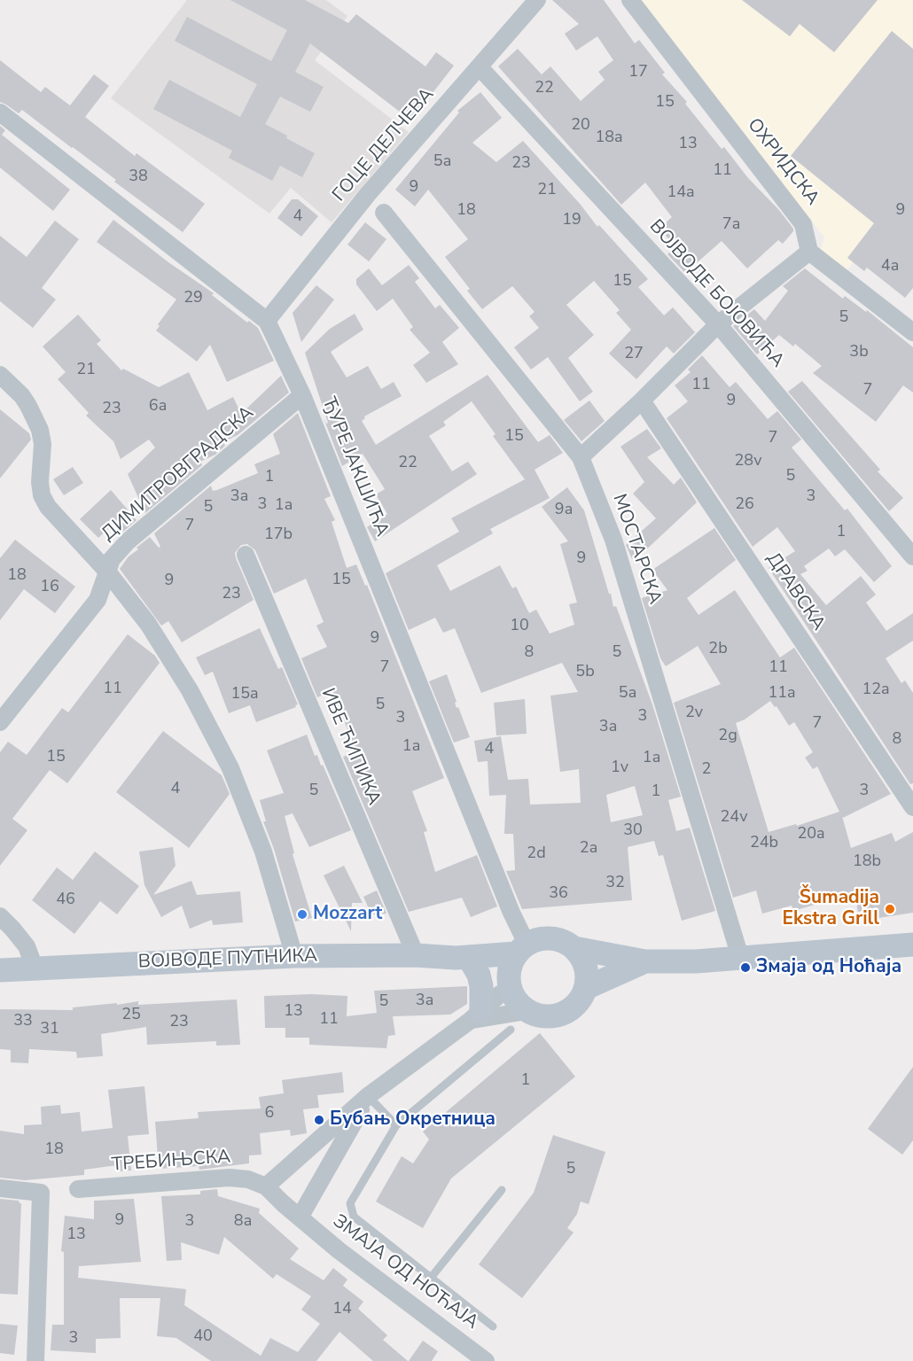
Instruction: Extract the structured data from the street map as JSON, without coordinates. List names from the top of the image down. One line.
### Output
{"streets":{"street":["ГОЦЕ ДЕЛЧЕВА","ОХРИДСКА","ВОЈВОДЕ БОЈОВИЋА","ЂУРЕ ЈАКШИЋА","ДИМИТРОВГРАДСКА","МОСТАРСКА","ДРАВСКА","ИВЕ ЋИПИКА","ВОЈВОДЕ ПУТНИКА","ТРЕБИЊСКА","ЗМАЈА ОД НОЋАЈА"]},"crossings":[["ГОЦЕ ДЕЛЧЕВА","ВОЈВОДЕ БОЈОВИЋА"],["ГОЦЕ ДЕЛЧЕВА","ЂУРЕ ЈАКШИЋА"],["ЂУРЕ ЈАКШИЋА","ДИМИТРОВГРАДСКА"],["ЂУРЕ ЈАКШИЋА","ВОЈВОДЕ ПУТНИКА"],["МОСТАРСКА","ВОЈВОДЕ ПУТНИКА"],["ИВЕ ЋИПИКА","ВОЈВОДЕ ПУТНИКА"],["ТРЕБИЊСКА","ЗМАЈА ОД НОЋАЈА"]],"places":["Šumadija Ekstra Grill","Mozzart","Змаја од Ноћаја","Бубањ Окретница"],"house_numbers":["17","22","15","20","18a","13","5a","23","11","38","9","21","14a","18","9","4","19","7a","4a","15","29","5","3b","27","21","11","7","9","6a","23","15","7","28v","22","5","1","3a","3","3","26","1a","5","9a","7","1","17b","9","18","15","9","16","23","10","9","2b","8","5","7","11","5b","11","12a","5a","11a","15a","5","2v","3","3","7","3a","2g","8","1a","4","15","1a","1v","2","4","5","3","1","24v","30","20a","24b","2a","2d","18b","32","36","46","3a","5","13","25","11","33","23","31","1","6","18","5","9","3","8a","13","14","40","3"]}
